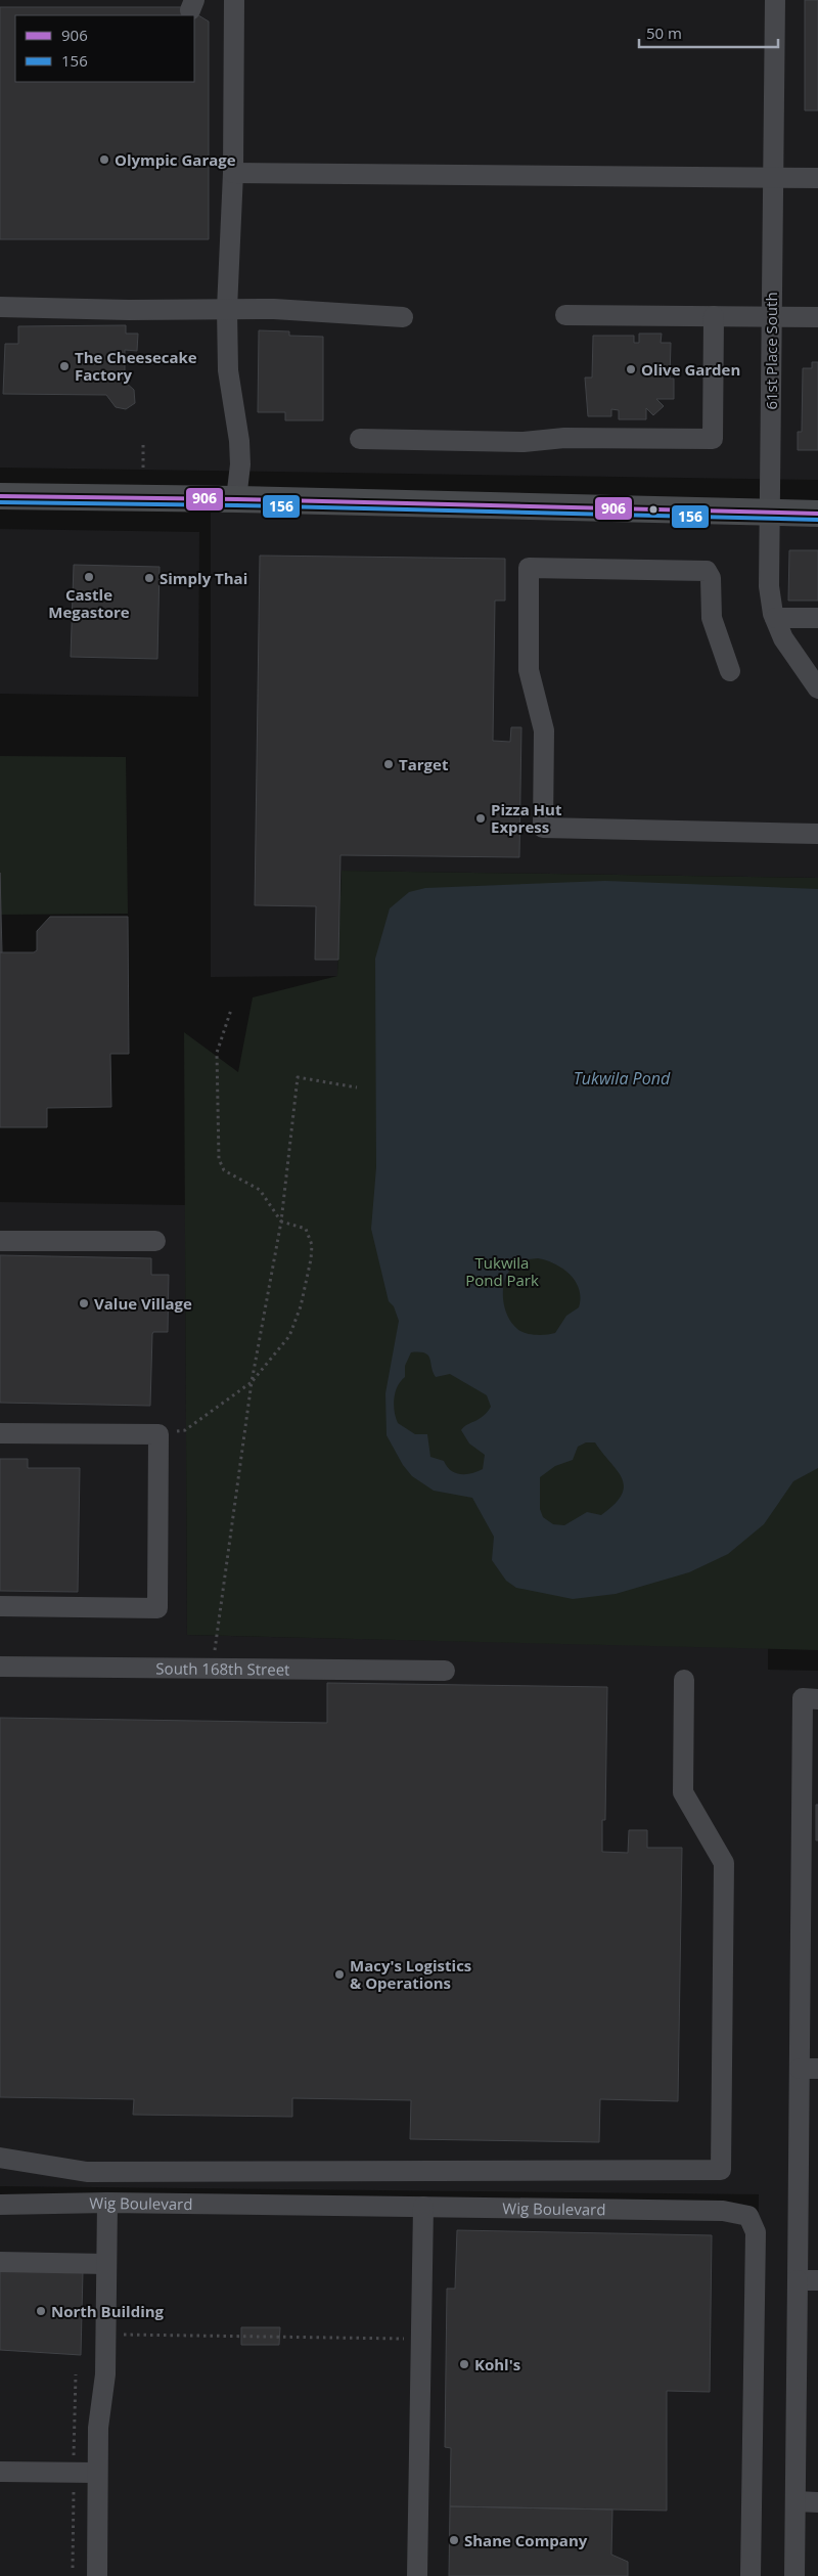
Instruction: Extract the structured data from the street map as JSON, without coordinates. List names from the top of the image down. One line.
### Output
{"streets":{"lane":["61st Place South","South 168th Street","Wig Boulevard"]},"water":["Tukwila Pond"],"parks":["Tukwila Pond Park"],"places":["Olympic Garage","The Cheesecake Factory","Olive Garden","Castle Megastore","Simply Thai","Target","Pizza Hut Express","Value Village","Macy's Logistics & Operations","North Building","Kohl's","Shane Company"],"lines":["transit line 906","transit line 156"],"legend":["906","156"],"scale_bar":"50 m"}
